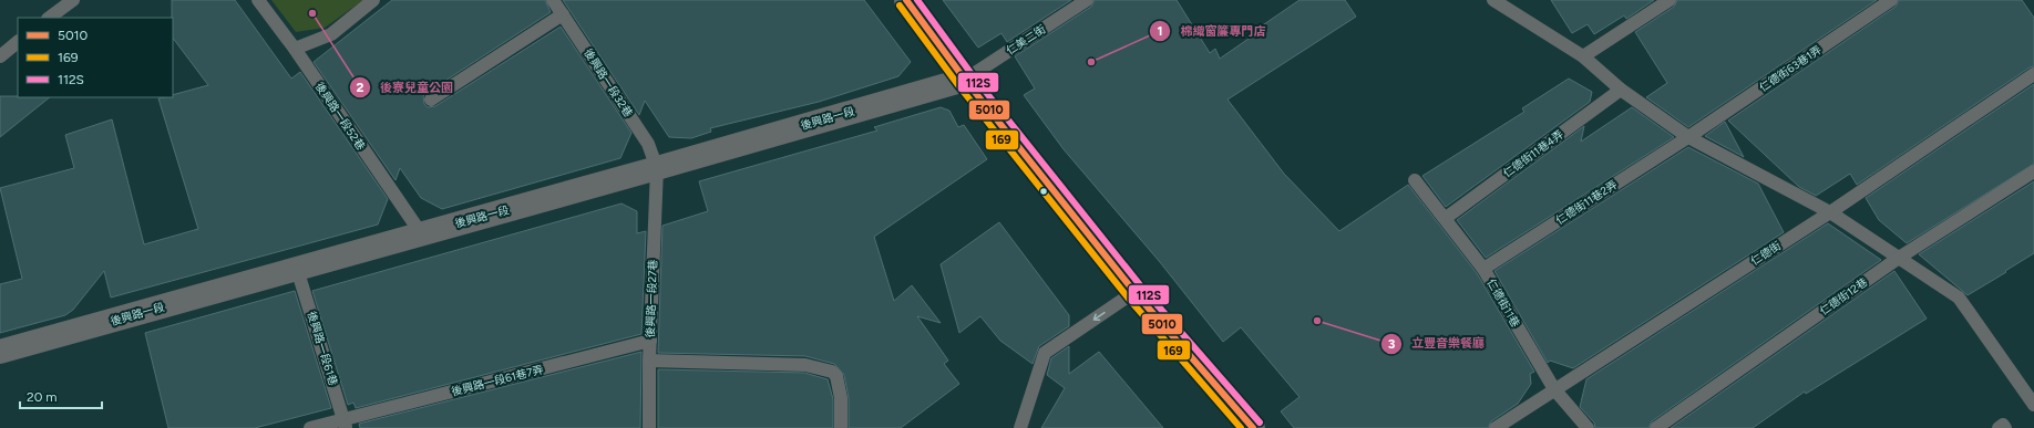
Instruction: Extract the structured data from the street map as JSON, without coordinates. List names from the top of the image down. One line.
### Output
{"streets":{"street":["後興路一段"],"lane":["仁美二街","仁德街63巷1弄","後興路一段32巷","後興路一段52巷","仁德街11巷4弄","仁德街11巷2弄","仁德街","仁德街12巷","後興路一段27巷","仁德街11巷","後興路一段61巷","後興路一段61巷7弄"]},"crossings":[["仁美二街","後興路一段"],["仁德街63巷1弄","仁德街11巷2弄"],["後興路一段32巷","後興路一段"],["後興路一段32巷","後興路一段27巷"],["後興路一段52巷","後興路一段"],["後興路一段","後興路一段27巷"],["後興路一段","後興路一段61巷"],["仁德街11巷4弄","仁德街11巷"],["仁德街11巷2弄","仁德街11巷"],["仁德街","仁德街11巷"],["後興路一段27巷","後興路一段61巷7弄"],["後興路一段61巷","後興路一段61巷7弄"]],"places":["後寮兒童公園","棉織窗簾專門店","立豐音樂餐廳"],"lines":["transit line 5010","transit line 112S","transit line 169"],"legend":["5010","169","112S"],"scale_bar":"20 m"}
